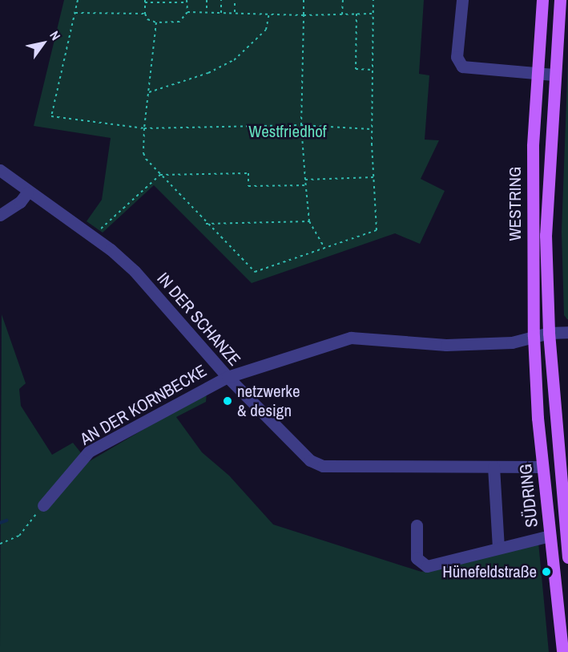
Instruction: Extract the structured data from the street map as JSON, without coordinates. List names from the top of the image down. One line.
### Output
{"streets":{"main road":["WESTRING","SÜDRING"],"street":["IN DER SCHANZE","AN DER KORNBECKE"]},"crossings":[["WESTRING","AN DER KORNBECKE"],["WESTRING","SÜDRING"],["IN DER SCHANZE","AN DER KORNBECKE"],["IN DER SCHANZE","SÜDRING"],["AN DER KORNBECKE","SÜDRING"]],"parks":["Westfriedhof"],"places":["netzwerke & design","Hünefeldstraße"],"north":"top right"}
